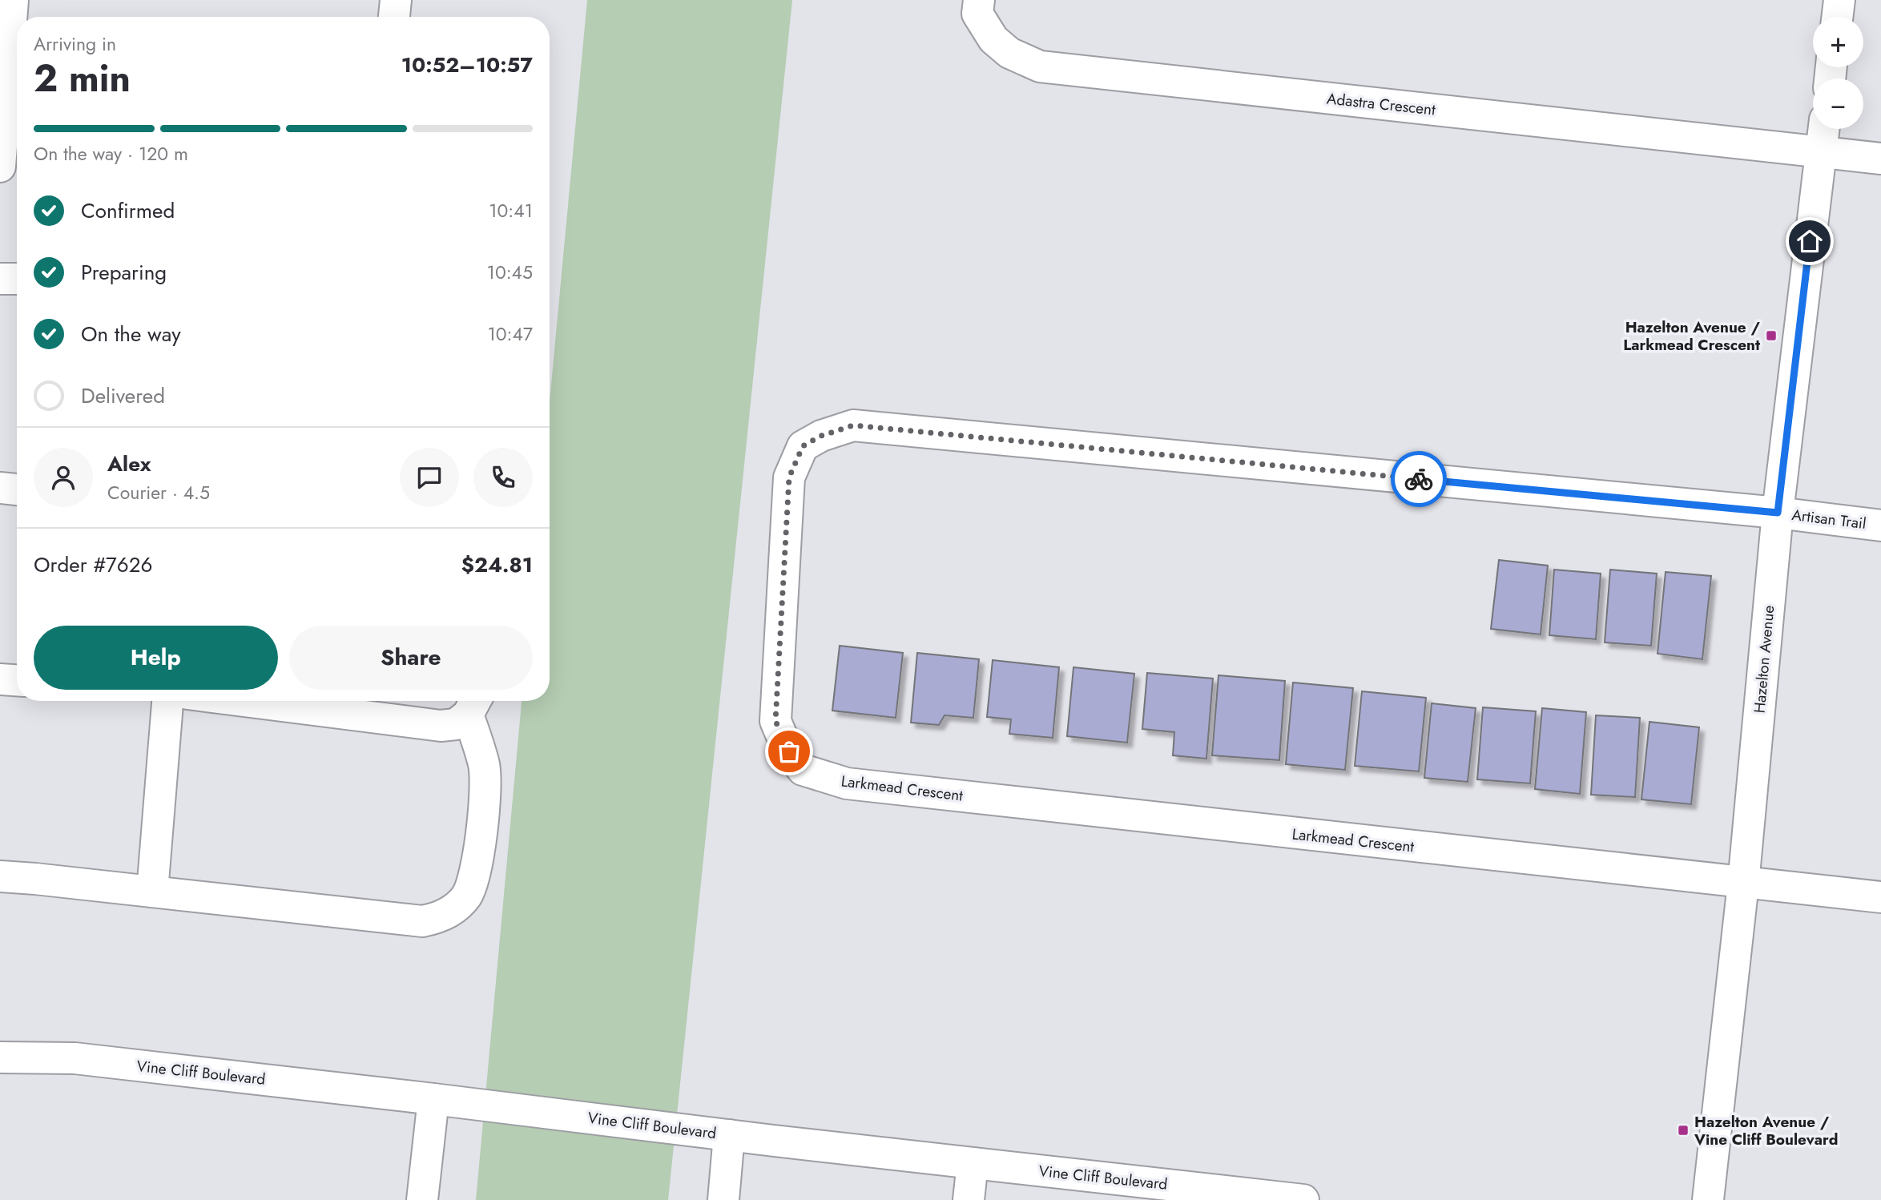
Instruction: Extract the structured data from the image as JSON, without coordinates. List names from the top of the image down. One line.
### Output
{"streets":{"street":["Adastra Crescent","Artisan Trail","Hazelton Avenue","Larkmead Crescent","Vine Cliff Boulevard"]},"crossings":[["Adastra Crescent","Hazelton Avenue"],["Artisan Trail","Hazelton Avenue"],["Artisan Trail","Larkmead Crescent"],["Hazelton Avenue","Larkmead Crescent"]],"places":{"transit":["Hazelton Avenue / Larkmead Crescent","Hazelton Avenue / Vine Cliff Boulevard"]},"page":{"map_buttons":["+","−"],"heading":["2 min","Arriving in","10:52–10:57"],"panel":["Alex","Courier · 4.5","Order #7626","$24.81"],"bar":"On the way · 120 m","list":[["Confirmed","10:41"],["Preparing","10:45"],["On the way","10:47"],"Delivered"],"buttons":["Help","Share"]}}
